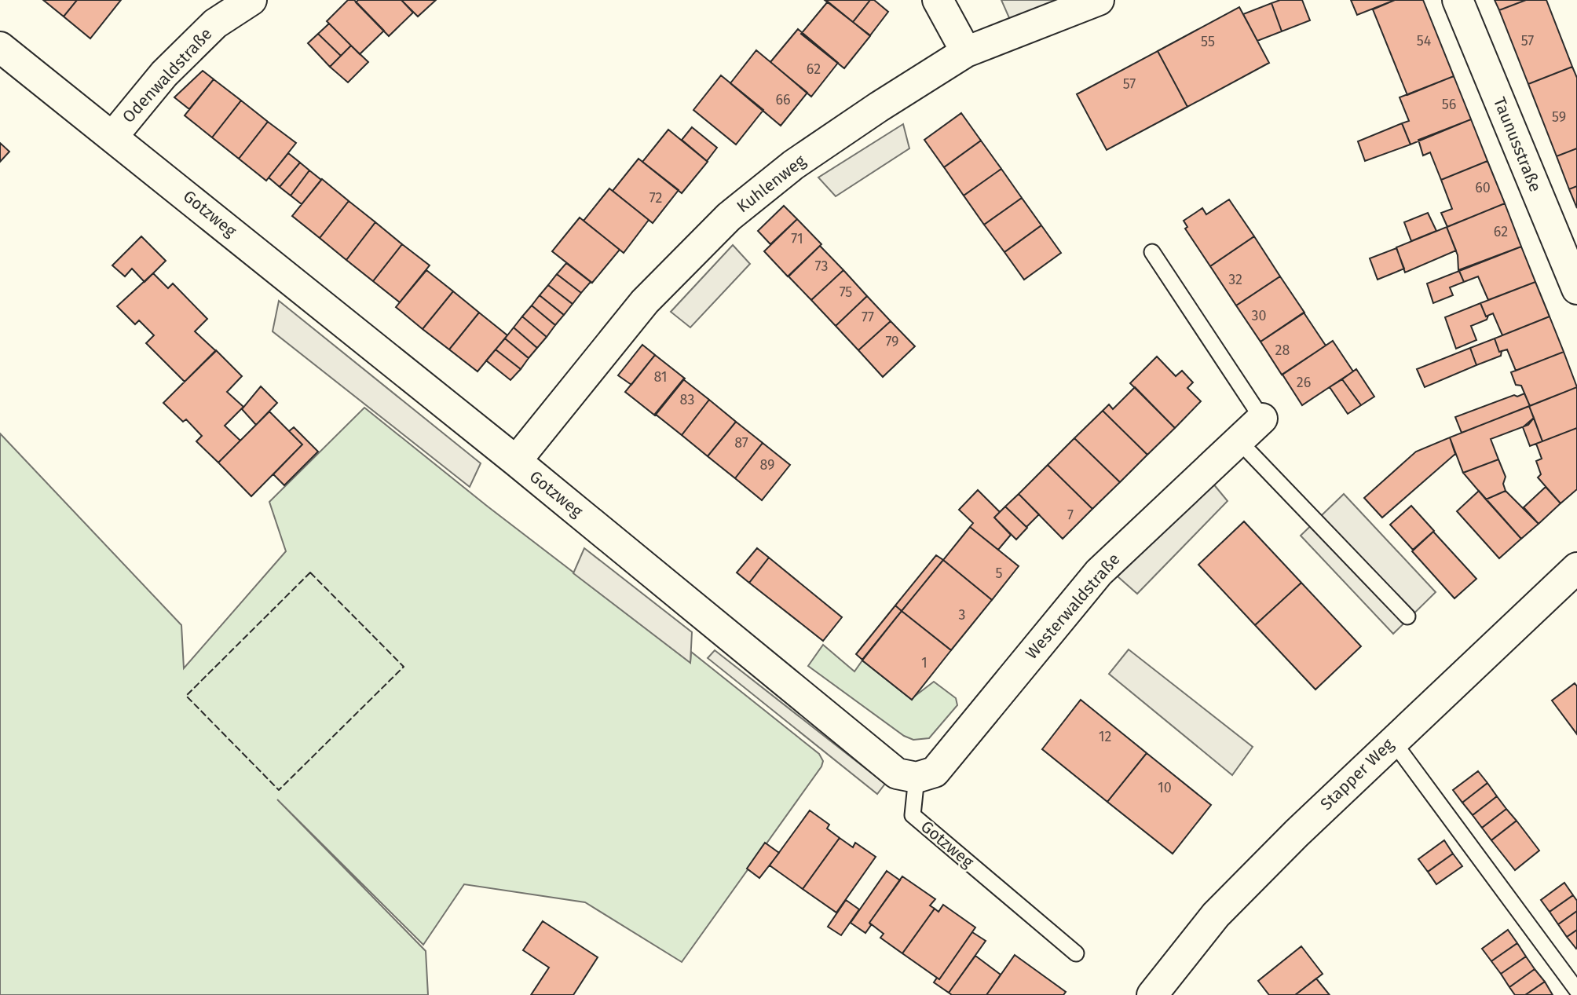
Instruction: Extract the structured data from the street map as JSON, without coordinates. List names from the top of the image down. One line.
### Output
{"streets":{"street":["Odenwaldstraße","Taunusstraße","Kuhlenweg","Gotzweg","Westerwaldstraße","Stapper Weg"]},"crossings":[["Odenwaldstraße","Gotzweg"],["Kuhlenweg","Gotzweg"],["Gotzweg","Westerwaldstraße"]],"house_numbers":["54","57","55","62","57","66","56","59","60","72","62","71","73","32","75","30","77","79","28","81","26","83","87","89","7","5","3","1","12","10"]}
